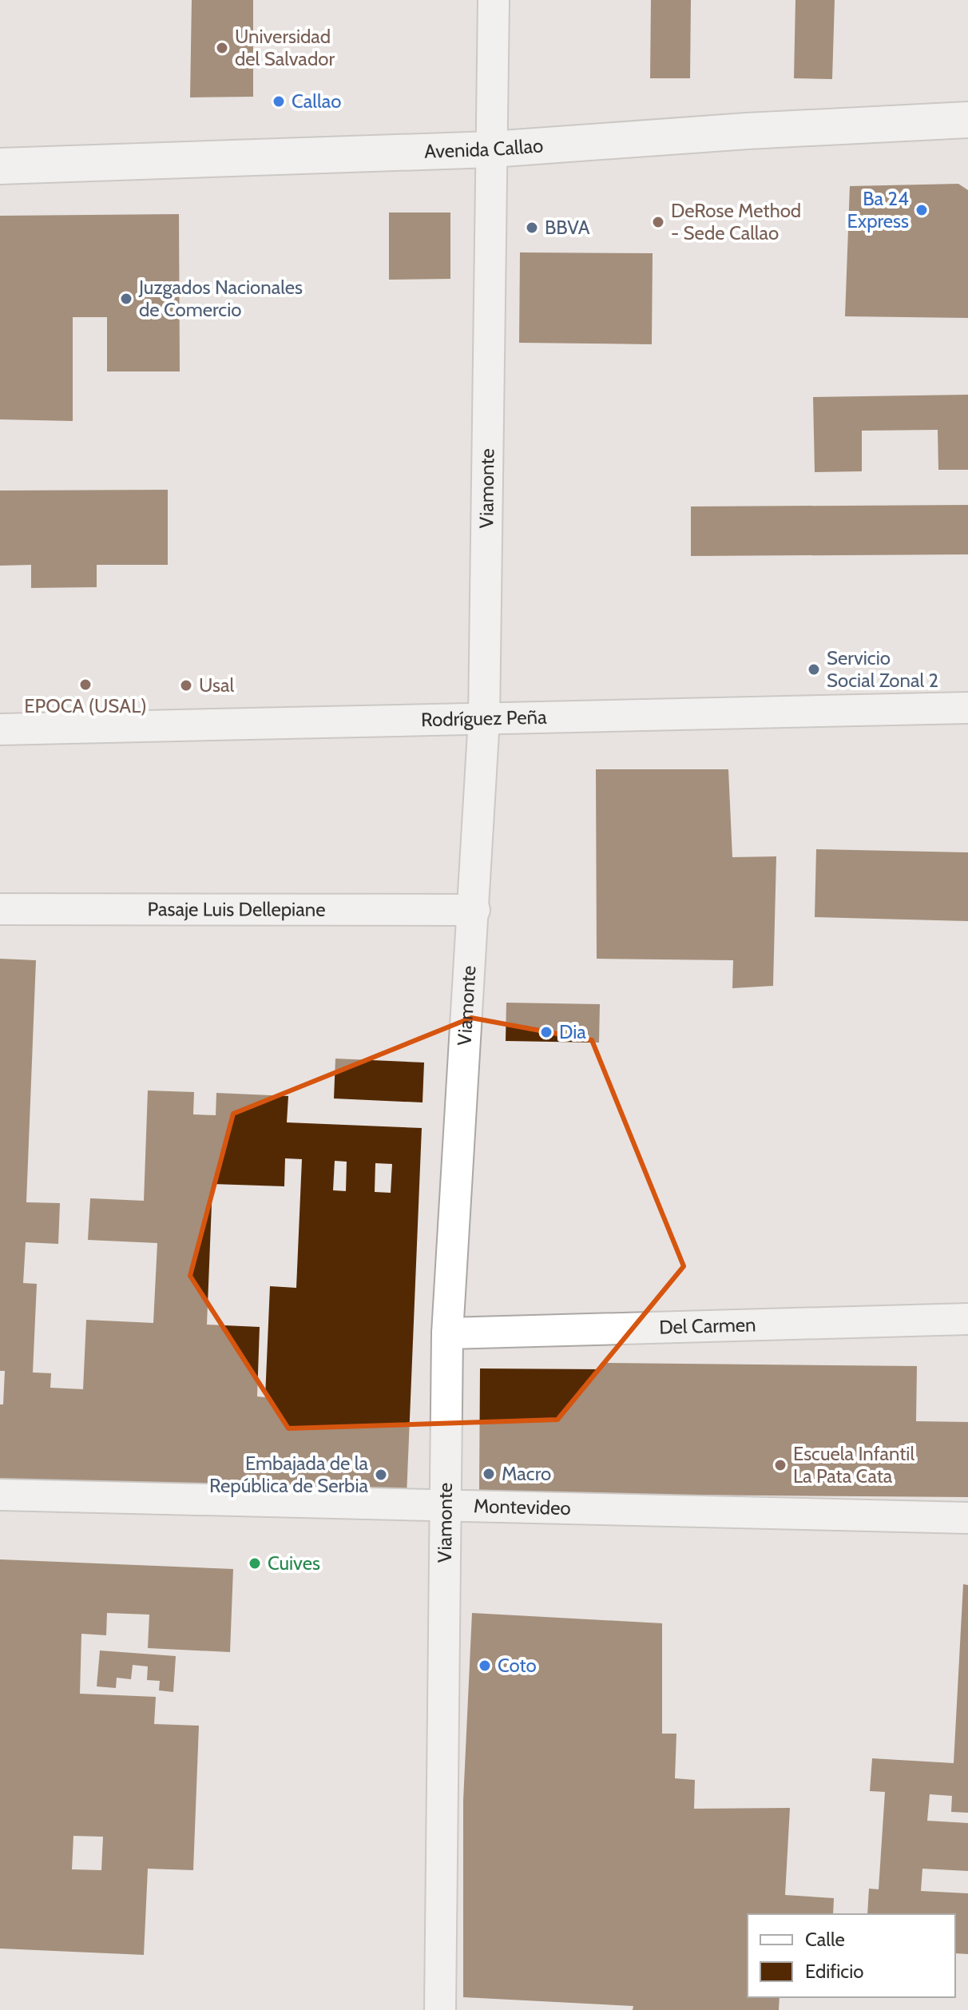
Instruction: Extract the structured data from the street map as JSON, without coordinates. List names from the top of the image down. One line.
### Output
{"streets":{"main road":["Avenida Callao"],"street":["Viamonte","Rodríguez Peña","Pasaje Luis Dellepiane","Del Carmen","Montevideo"]},"crossings":[["Avenida Callao","Viamonte"],["Viamonte","Rodríguez Peña"],["Viamonte","Pasaje Luis Dellepiane"],["Viamonte","Del Carmen"],["Viamonte","Montevideo"]],"places":["Universidad del Salvador","Callao","Ba 24 Express","DeRose Method - Sede Callao","BBVA","Juzgados Nacionales de Comercio","Servicio Social Zonal 2","EPOCA (USAL)","Usal","Dia","Escuela Infantil La Pata Cata","Macro","Embajada de la República de Serbia","Cuives","Coto"],"legend":["Calle","Edificio"]}
